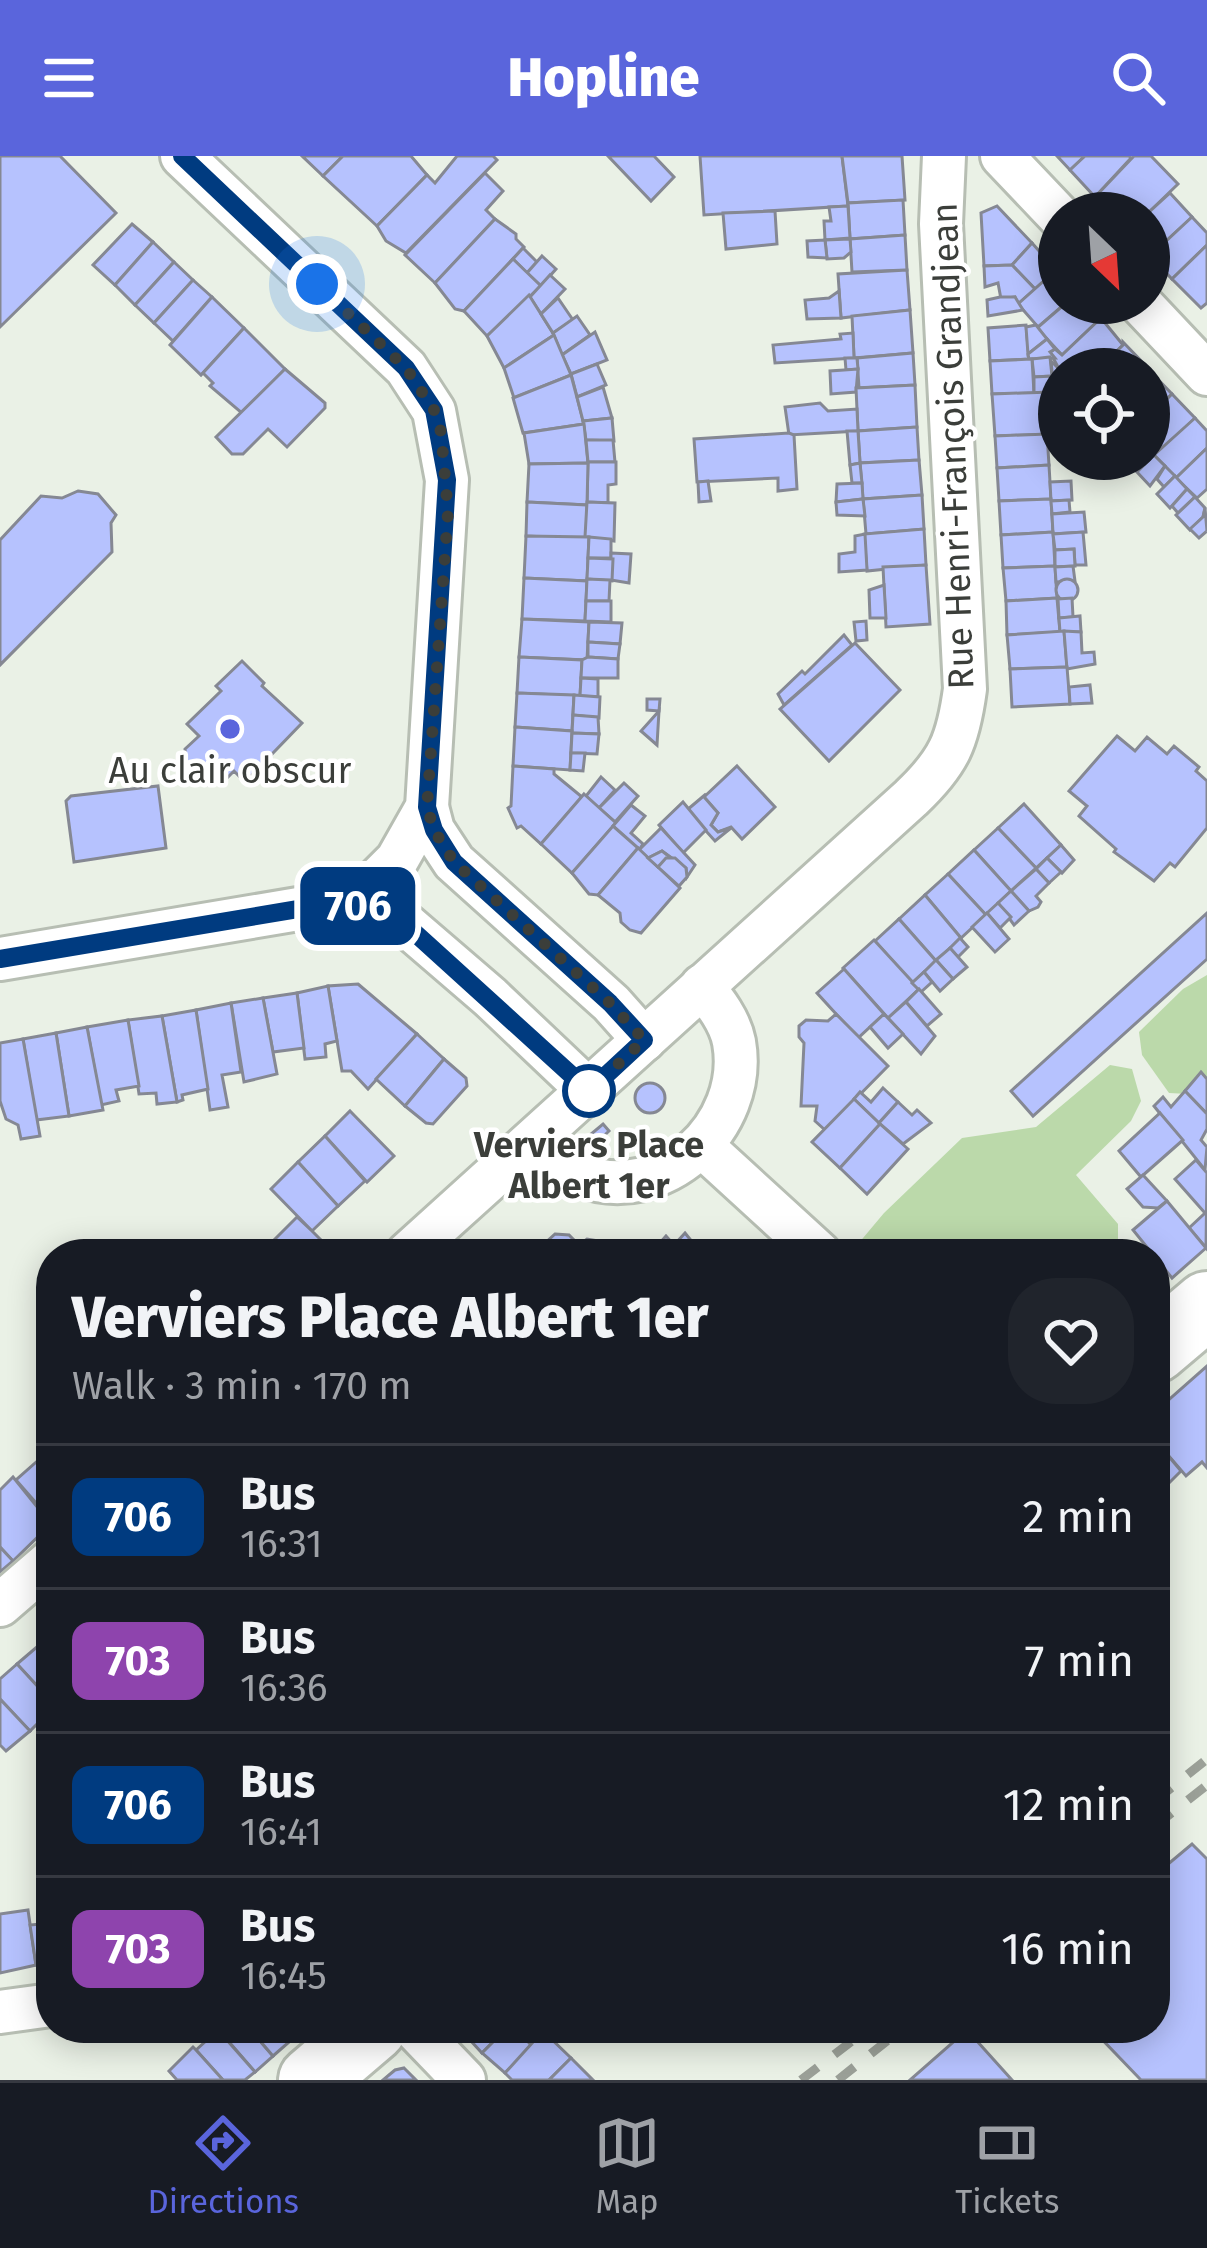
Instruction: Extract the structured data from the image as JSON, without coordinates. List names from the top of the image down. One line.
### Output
{"streets":{"street":["Rue Henri-François Grandjean"]},"places":["Au clair obscur","Verviers Place Albert 1er"],"lines":["bus line 706"],"north":"bottom right","page":{"header":"Hopline","on_map":"706","heading":["Verviers Place Albert 1er","Walk · 3 min · 170 m"],"list":[{"mark":"706","name":"Bus","note":"16:31","value":"2 min"},{"mark":"703","name":"Bus","note":"16:36","value":"7 min"},{"mark":"706","name":"Bus","note":"16:41","value":"12 min"},{"mark":"703","name":"Bus","note":"16:45","value":"16 min"}],"tabs":["Directions","Map","Tickets"]}}
